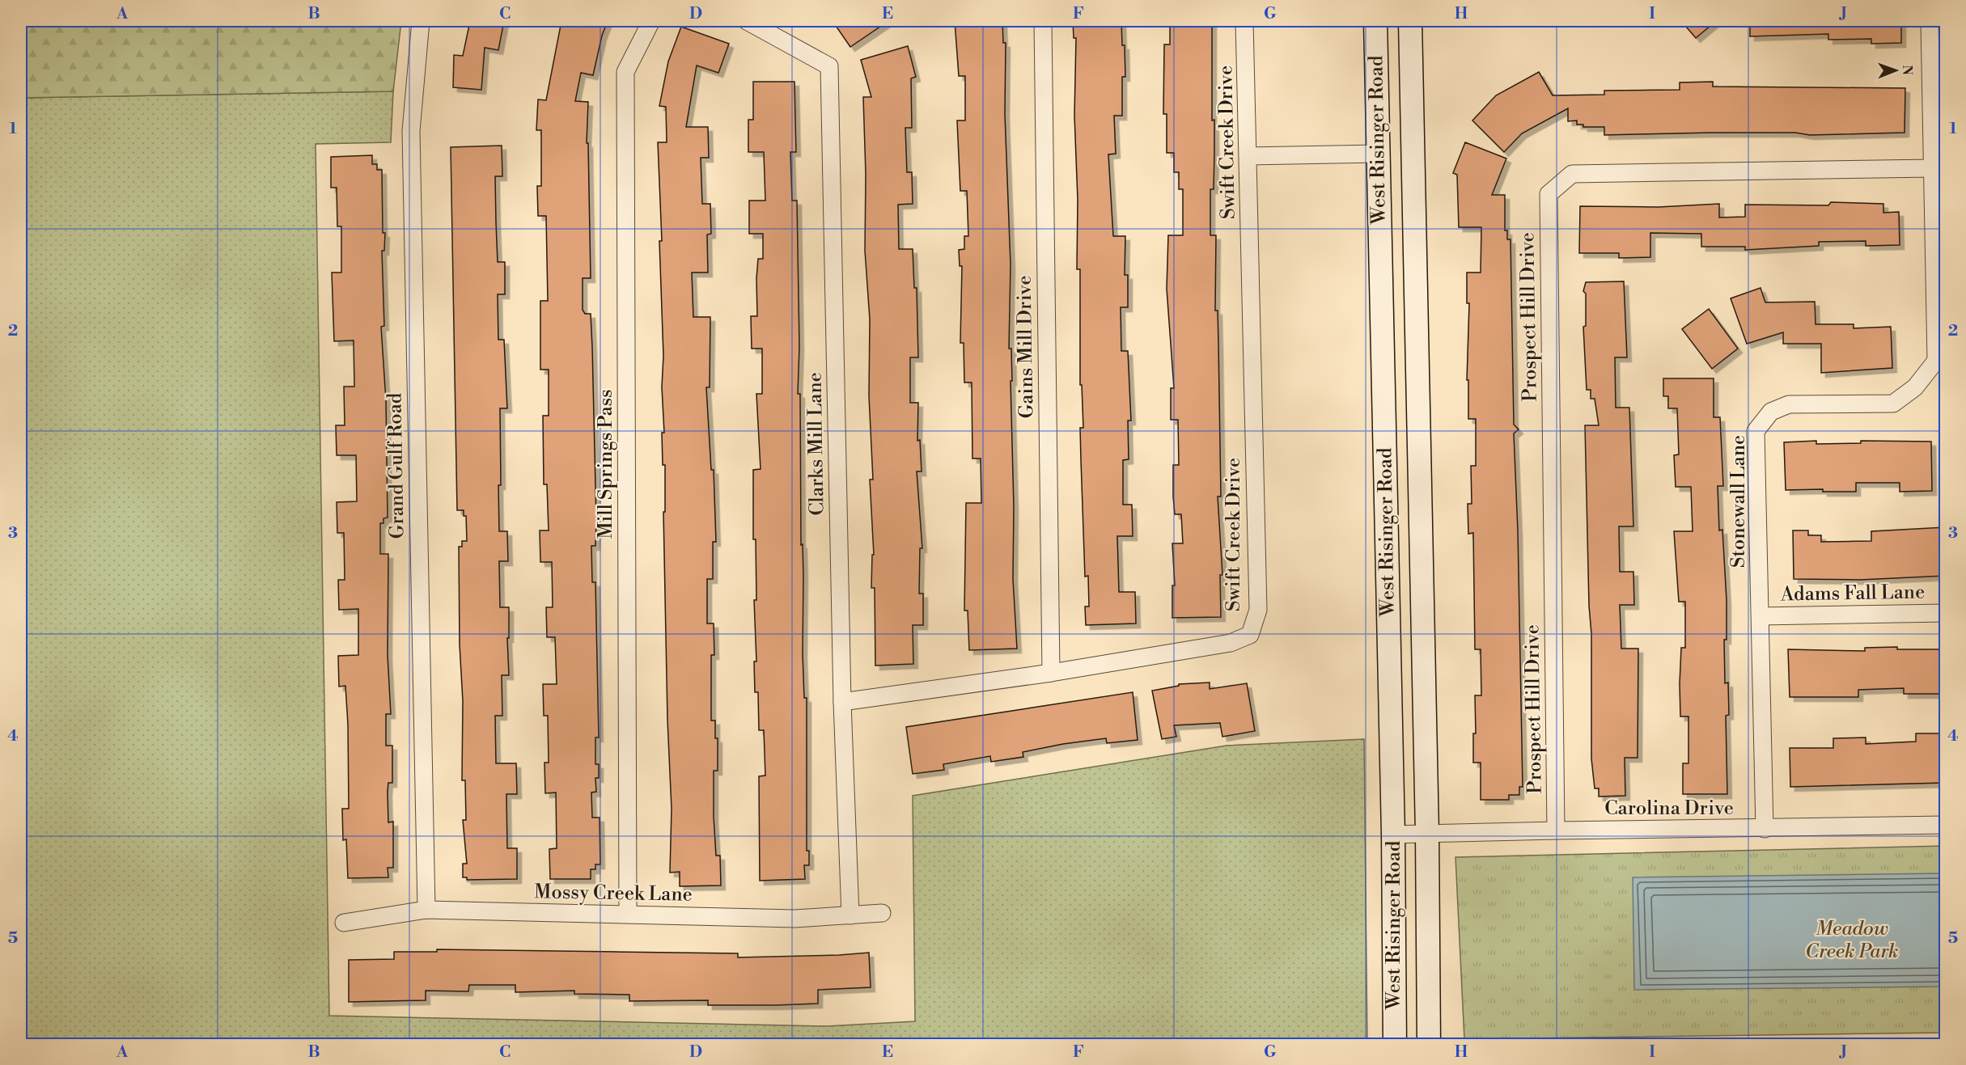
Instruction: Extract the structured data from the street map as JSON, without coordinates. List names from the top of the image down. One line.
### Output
{"streets":{"main road":["West Risinger Road"],"street":["Swift Creek Drive","Prospect Hill Drive","Gains Mill Drive","Clarks Mill Lane","Mill Springs Pass","Grand Gulf Road","Stonewall Lane","Adams Fall Lane","Carolina Drive","Mossy Creek Lane"]},"crossings":[["West Risinger Road","Carolina Drive"],["Swift Creek Drive","Gains Mill Drive"],["Swift Creek Drive","Clarks Mill Lane"],["Prospect Hill Drive","Stonewall Lane"],["Prospect Hill Drive","Carolina Drive"],["Clarks Mill Lane","Mossy Creek Lane"],["Mill Springs Pass","Mossy Creek Lane"],["Grand Gulf Road","Mossy Creek Lane"],["Stonewall Lane","Adams Fall Lane"],["Stonewall Lane","Carolina Drive"]],"parks":["Meadow Creek Park"],"north":"right","grid":{"columns":["A","B","C","D","E","F","G","H","I","J"],"rows":["1","2","3","4","5"]}}
